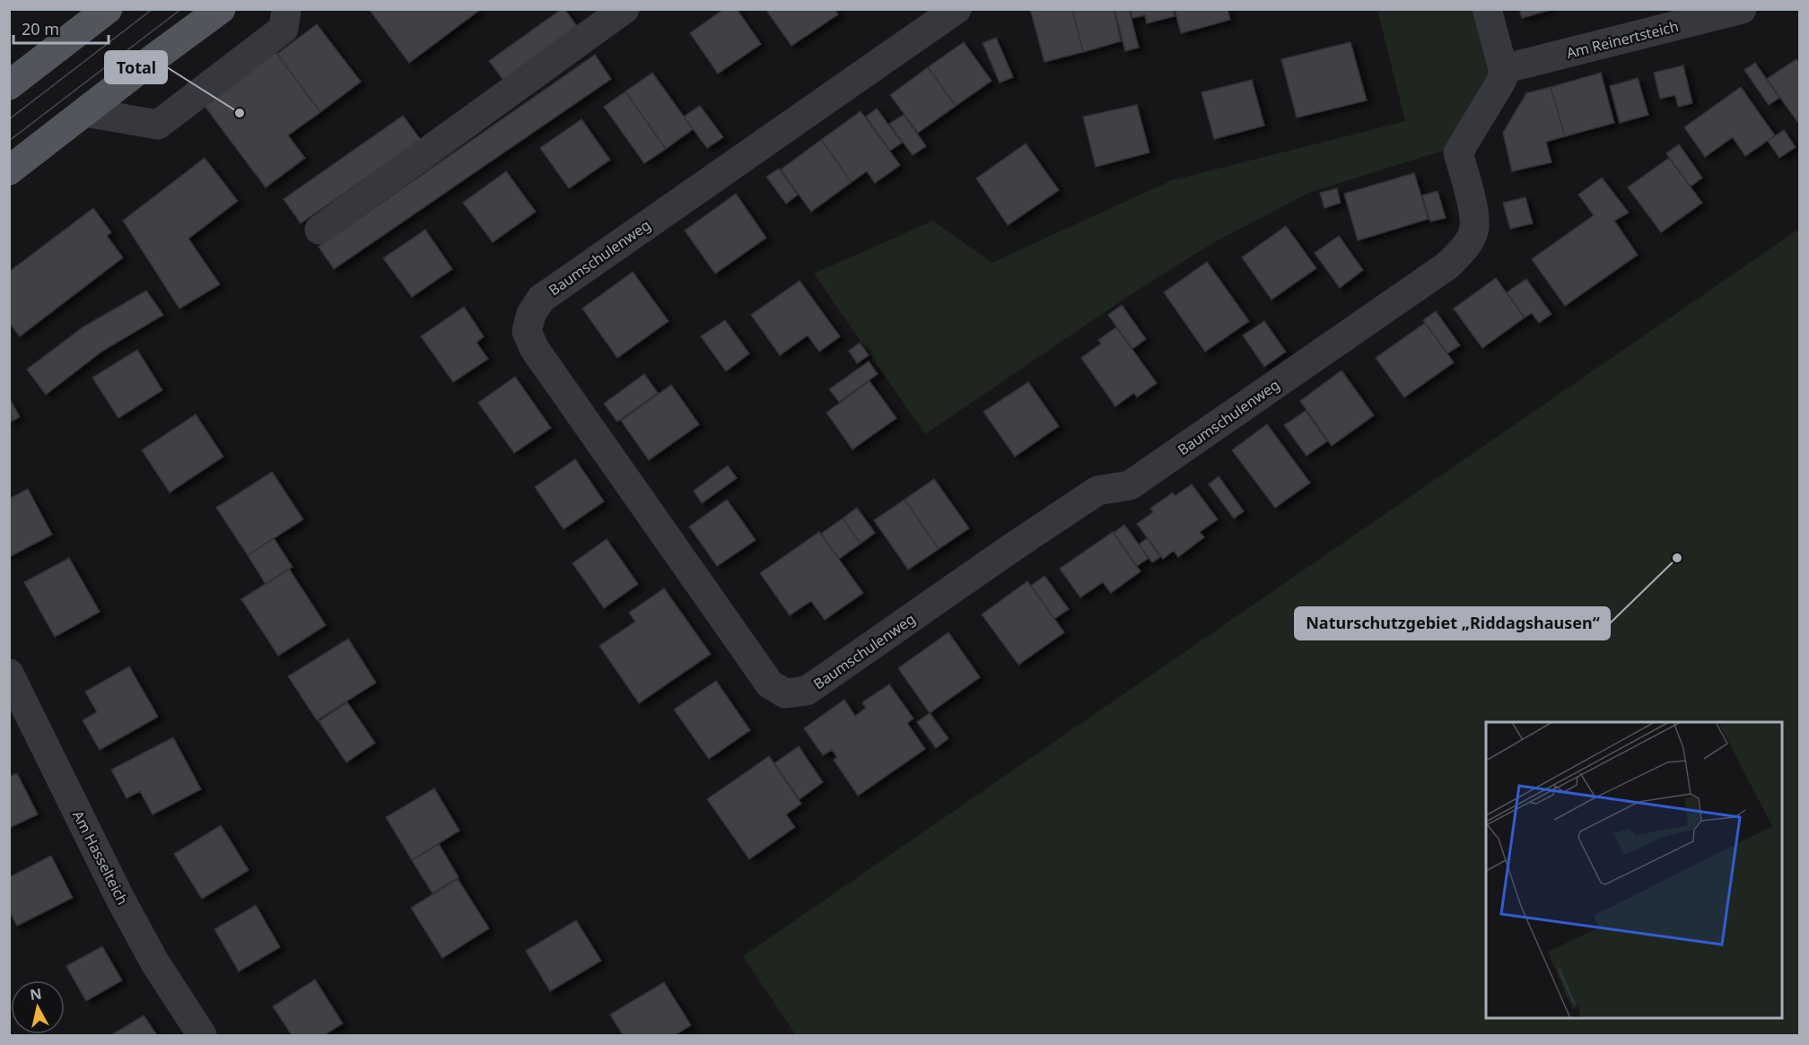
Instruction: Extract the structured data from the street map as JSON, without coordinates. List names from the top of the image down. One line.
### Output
{"streets":{"street":["Am Reinertsteich","Baumschulenweg","Am Hasselteich"]},"crossings":[["Am Reinertsteich","Baumschulenweg"]],"places":["Total","Naturschutzgebiet „Riddagshausen“"],"scale_bar":"20 m","north":"top"}
